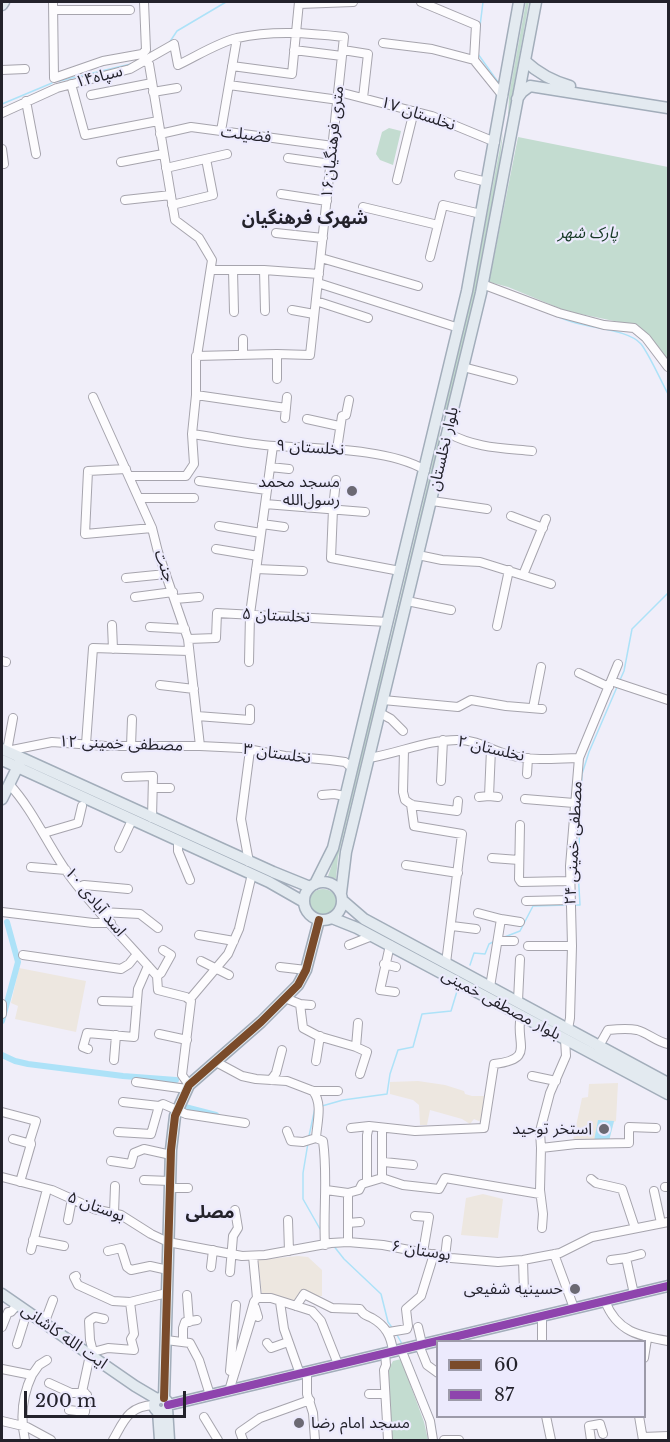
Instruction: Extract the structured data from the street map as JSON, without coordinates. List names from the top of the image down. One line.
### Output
{"streets":{"main road":["بلوار نخلستان","بلوار مصطفی خمینی","ایت الله کاشانی"],"street":["سپاه۱۴","نخلستان ۱۷","فضیلت","۱۶متری فرهنگیان","نخلستان ۹","جنت","نخلستان ۵","مصطفی خمینی ۱۲","نخلستان ۲","نخلستان ۳","مصطفی خمینی ۲۴","اسد آبادی ۱۰","بوستان ۵","بوستان ۶"]},"crossings":[["نخلستان ۱۷","۱۶متری فرهنگیان"],["نخلستان ۱۷","بلوار نخلستان"],["فضیلت","۱۶متری فرهنگیان"],["نخلستان ۹","بلوار نخلستان"],["بلوار نخلستان","نخلستان ۵"],["بلوار نخلستان","نخلستان ۲"],["بلوار نخلستان","نخلستان ۳"],["بلوار نخلستان","بلوار مصطفی خمینی"],["جنت","نخلستان ۵"],["جنت","مصطفی خمینی ۱۲"],["جنت","نخلستان ۳"],["مصطفی خمینی ۱۲","نخلستان ۳"],["نخلستان ۲","مصطفی خمینی ۲۴"],["مصطفی خمینی ۲۴","بلوار مصطفی خمینی"],["بوستان ۵","بوستان ۶"]],"districts":["شهرک فرهنگیان","مصلی"],"parks":["پارک شهر"],"places":["مسجد محمد رسول‌الله","استخر توحید","حسینیه شفیعی","مسجد امام رضا"],"lines":["transit line 60","transit line 87"],"legend":["60","87"],"scale_bar":"200 m"}
